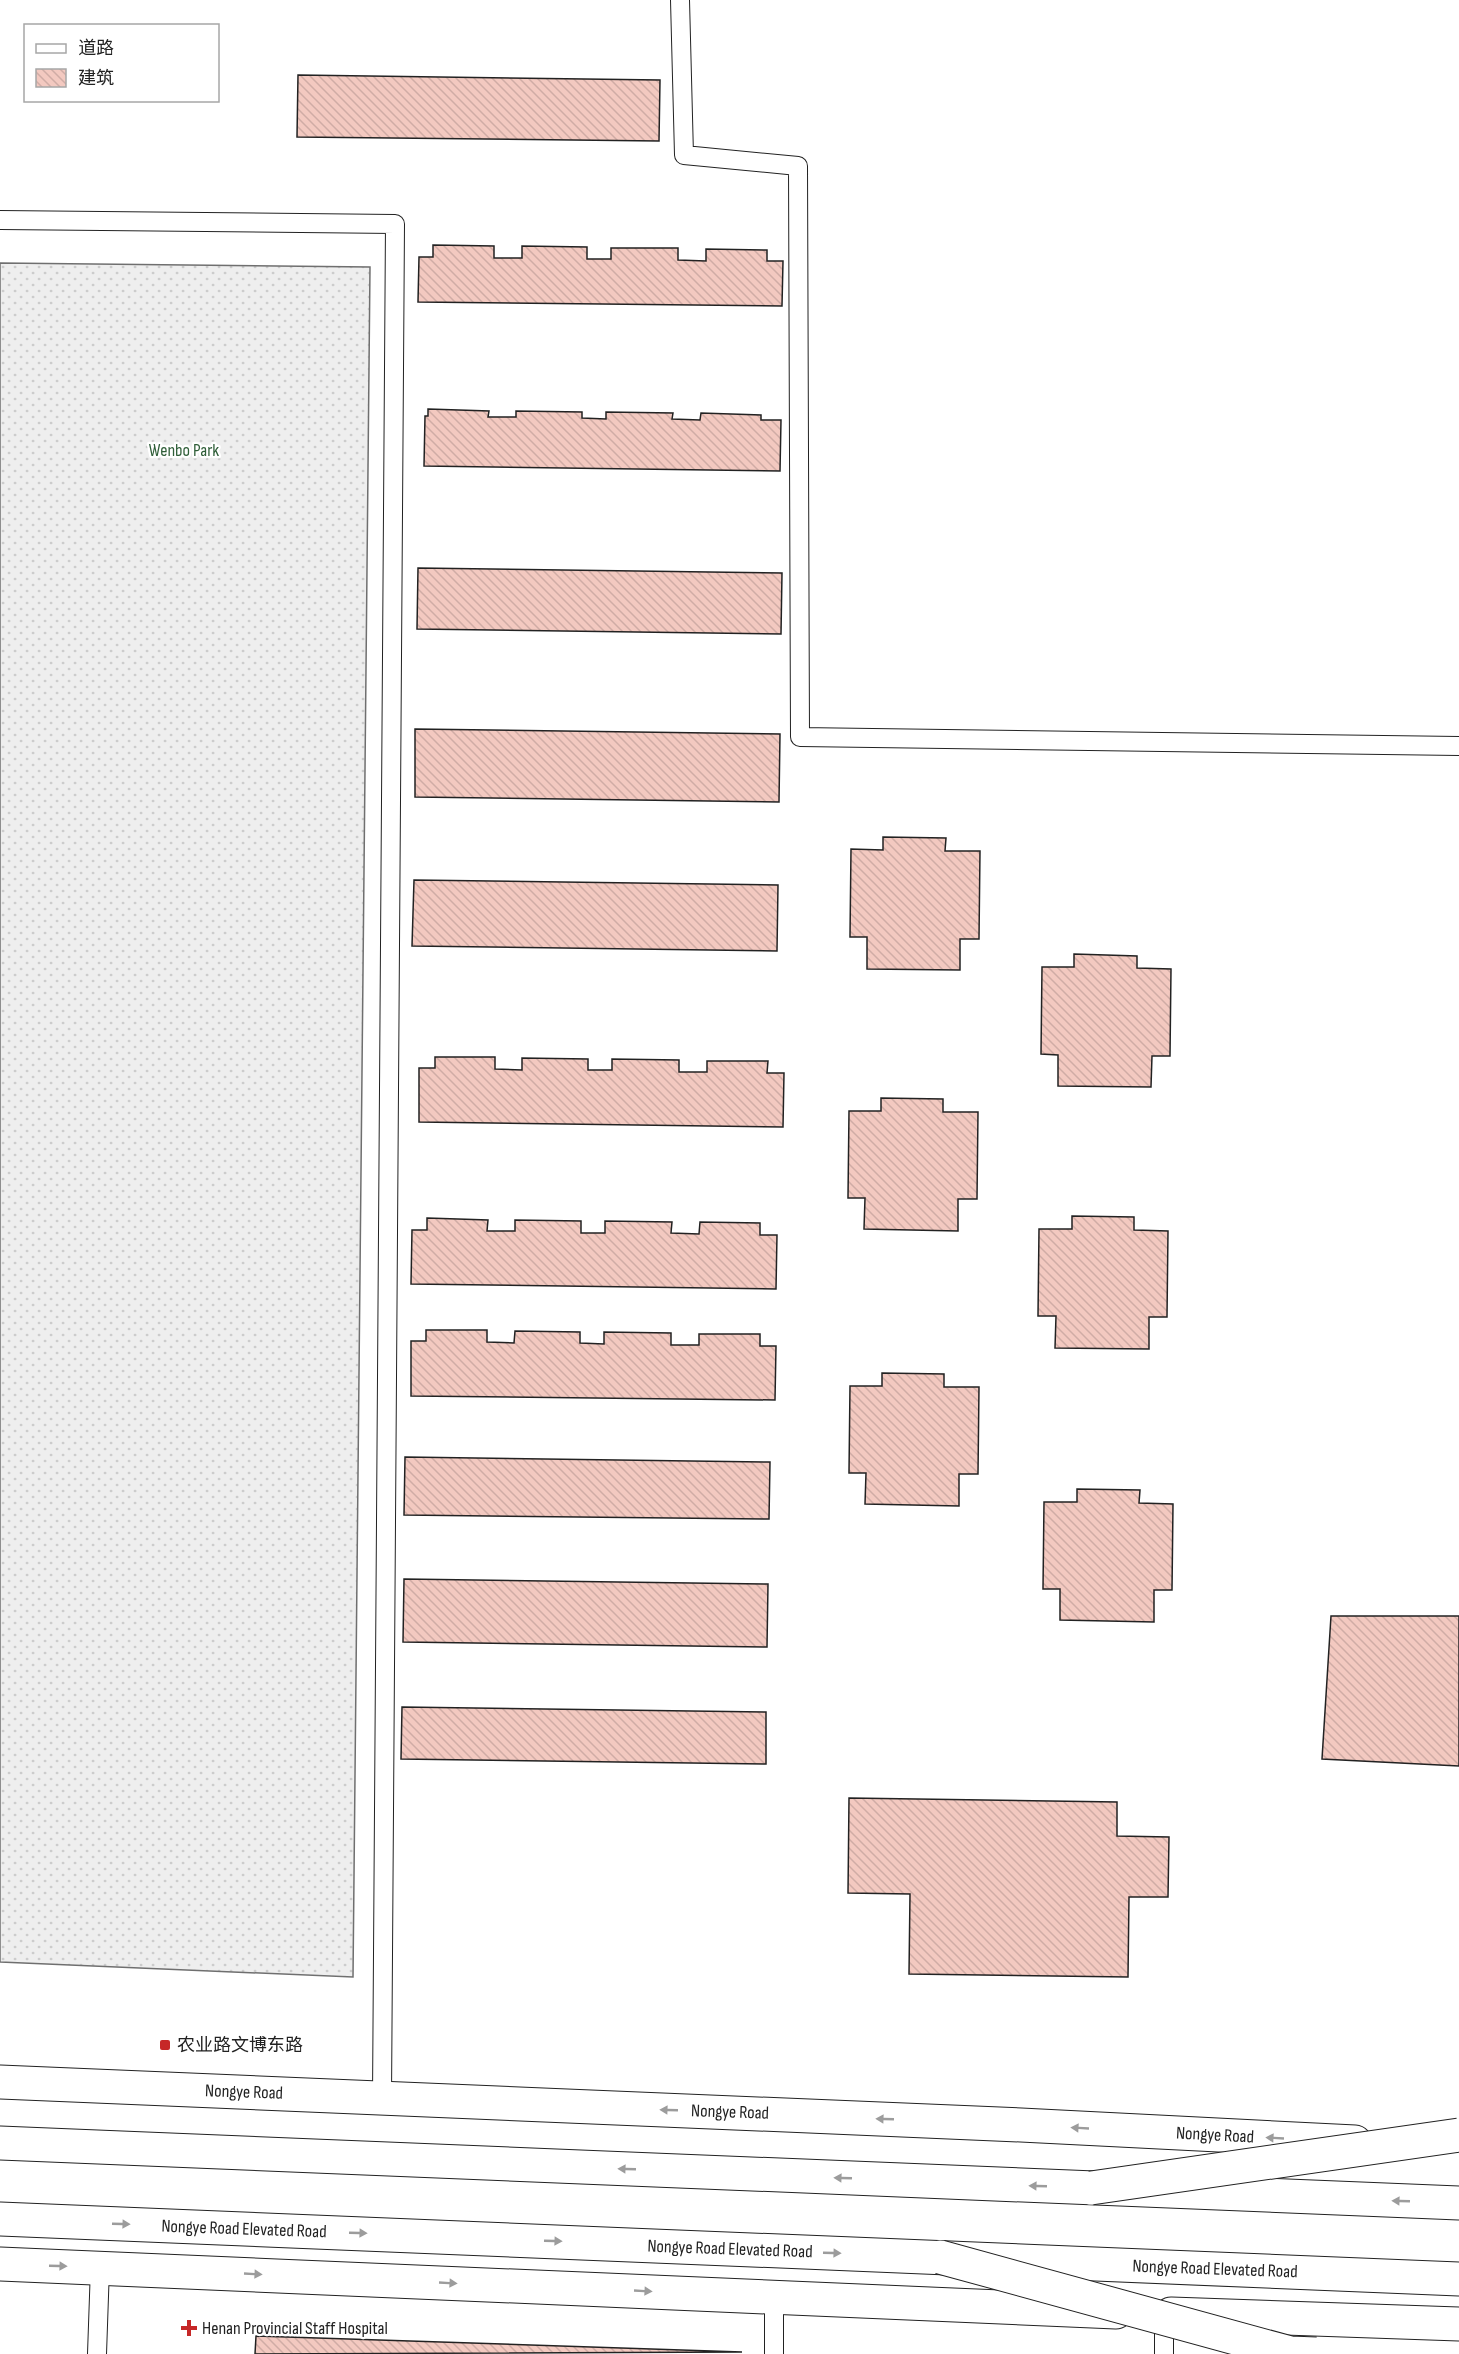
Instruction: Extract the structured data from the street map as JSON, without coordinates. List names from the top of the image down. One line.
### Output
{"streets":{"main road":["Nongye Road","Nongye Road Elevated Road"]},"parks":["Wenbo Park"],"places":{"transit":["农业路文博东路"],"health":["Henan Provincial Staff Hospital"]},"legend":["道路","建筑"]}
